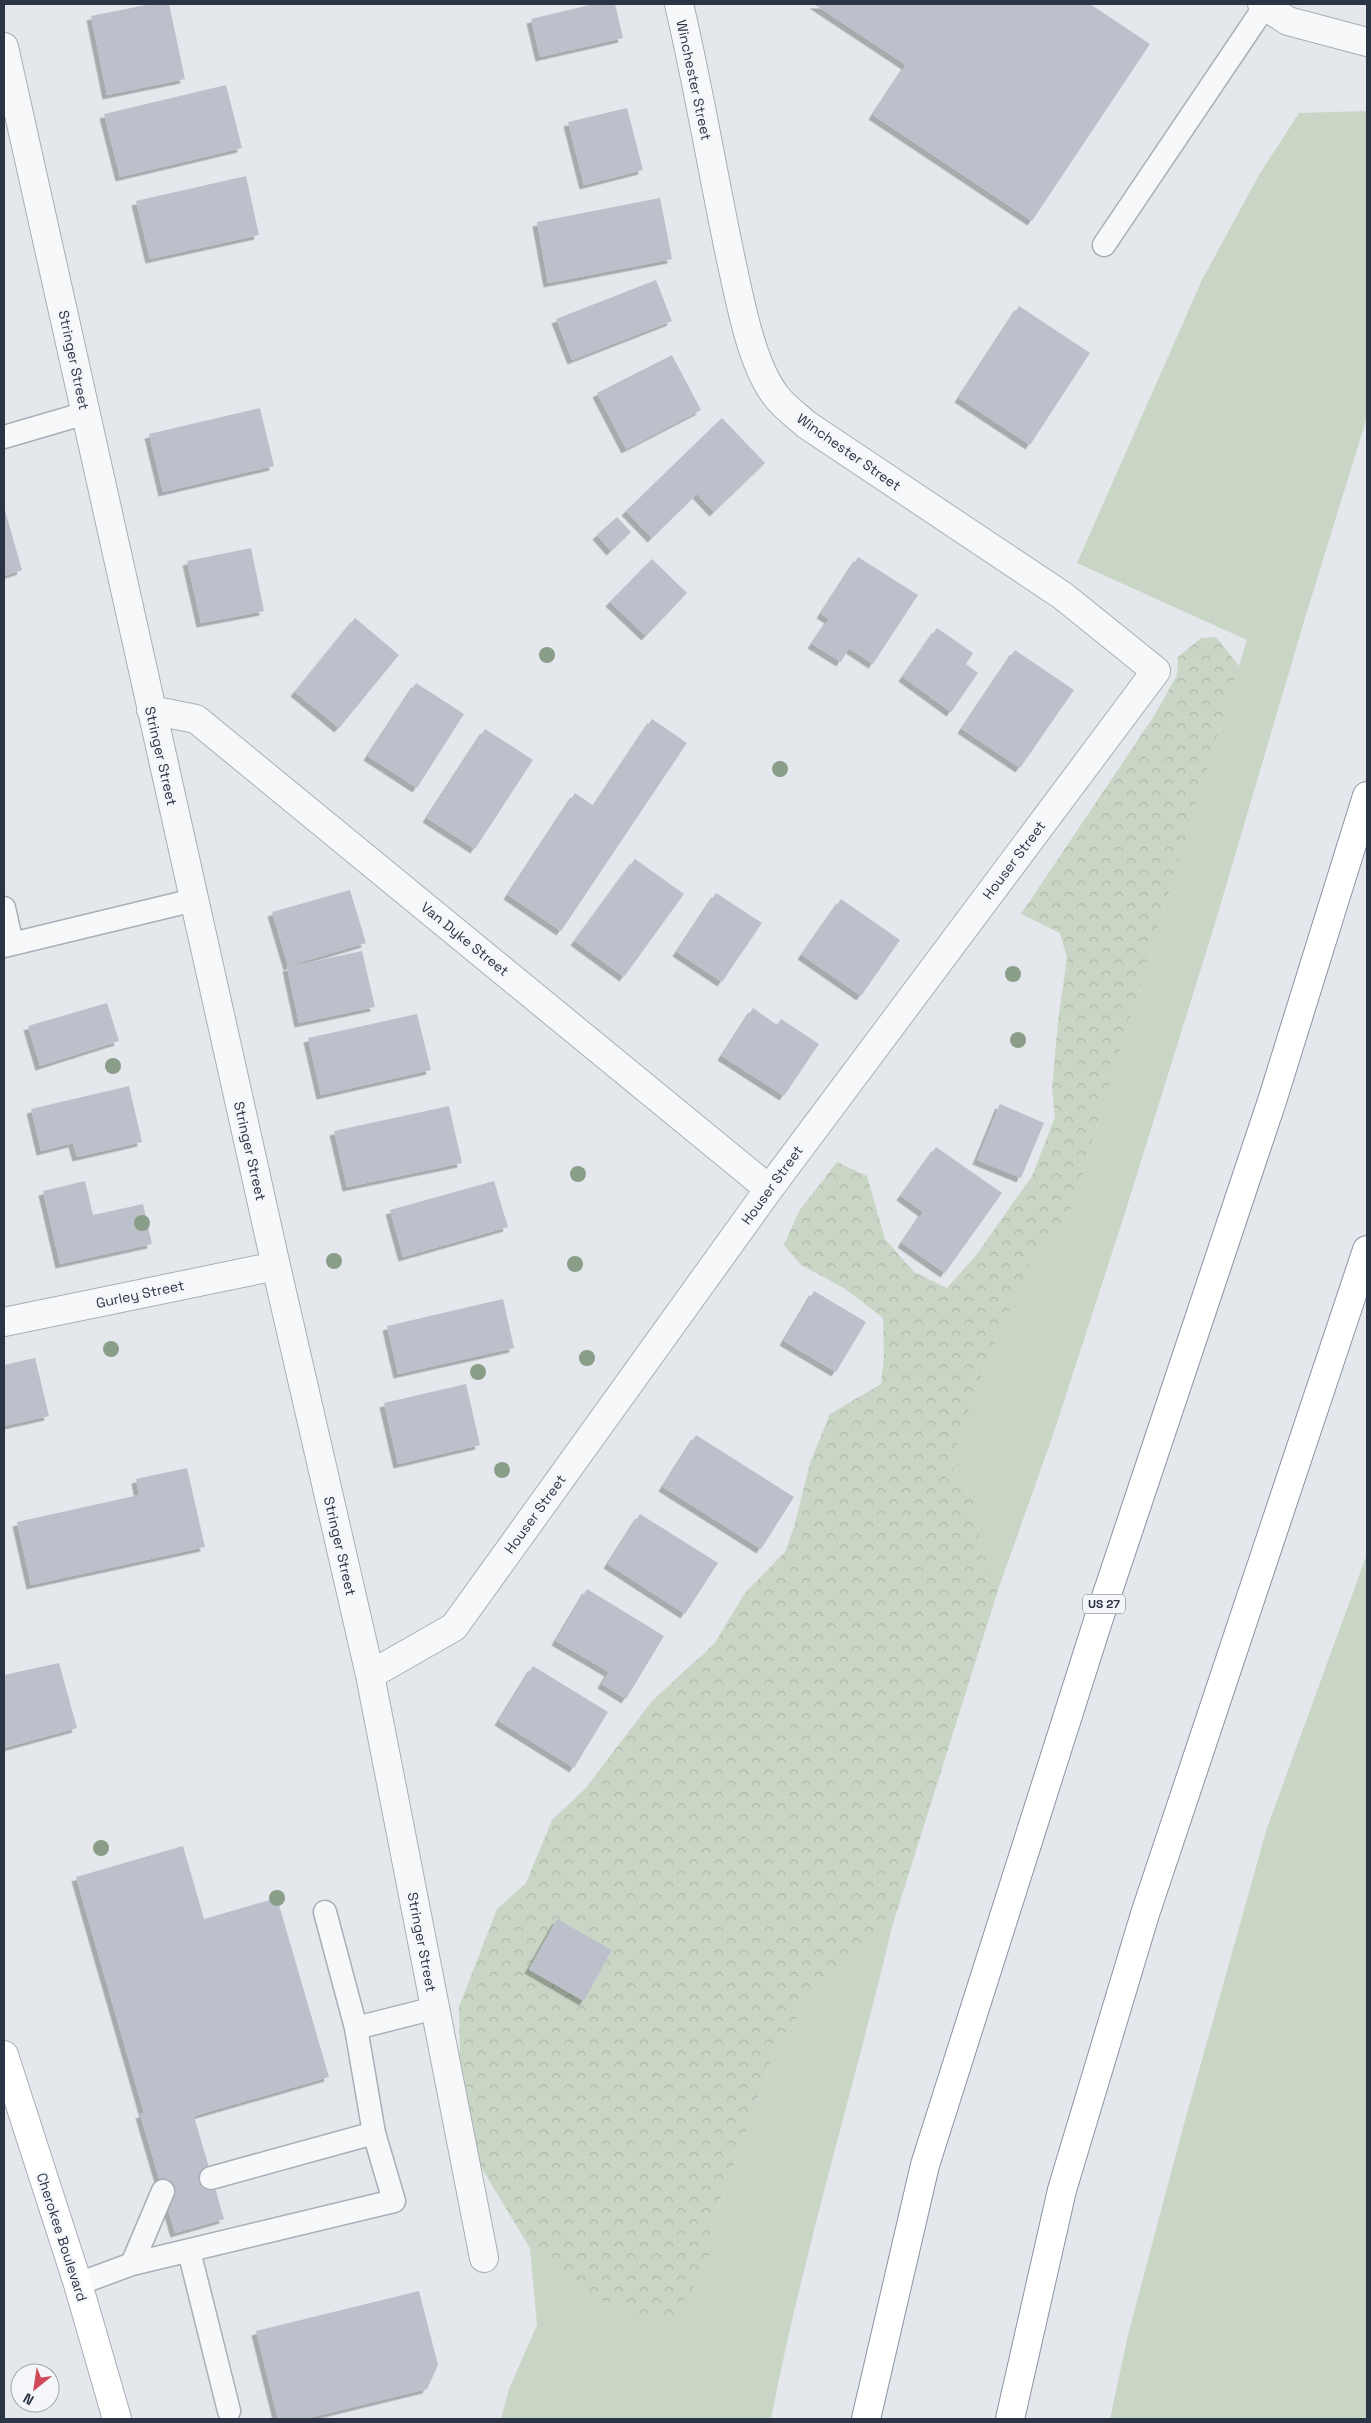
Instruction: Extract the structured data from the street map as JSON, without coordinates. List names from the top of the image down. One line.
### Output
{"streets":{"main road":["US 27","Cherokee Boulevard"],"street":["Winchester Street","Stringer Street","Houser Street","Van Dyke Street","Gurley Street"]},"crossings":[["Winchester Street","Houser Street"],["Stringer Street","Houser Street"],["Stringer Street","Van Dyke Street"],["Stringer Street","Gurley Street"],["Houser Street","Van Dyke Street"]],"north":"bottom left"}
